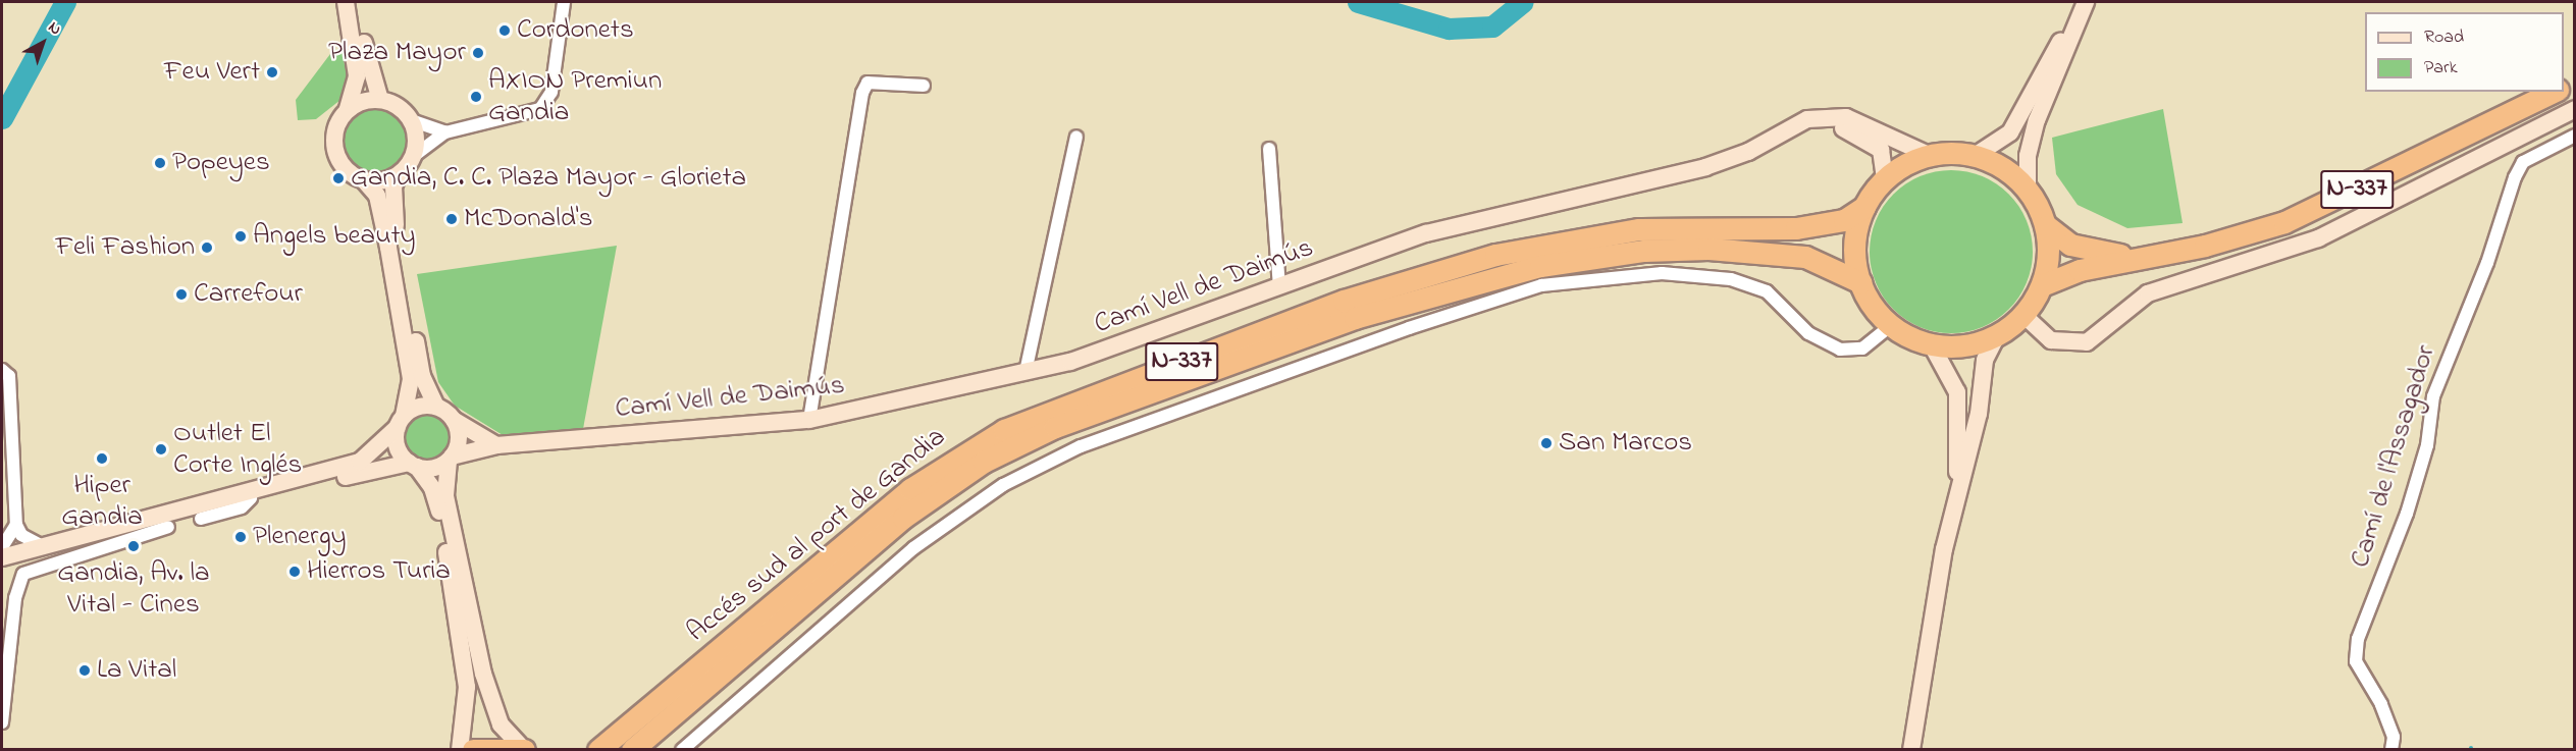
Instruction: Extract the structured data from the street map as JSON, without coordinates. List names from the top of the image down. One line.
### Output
{"streets":{"highway":["N-337","Accés sud al port de Gandia"],"main road":["Camí Vell de Daimús"],"street":["Camí de l'Assagador"]},"crossings":[["Camí Vell de Daimús","Accés sud al port de Gandia"]],"places":["Cordonets","Plaza Mayor","Feu Vert","AXION Premiun Gandia","Popeyes","Gandia, C. C. Plaza Mayor - Glorieta","McDonald's","Angels beauty","Feli Fashion","Carrefour","San Marcos","Outlet El Corte Inglés","Hiper Gandia","Plenergy","Gandia, Av. la Vital - Cines","Hierros Turia","La Vital"],"legend":["Road","Park"],"north":"top right"}
